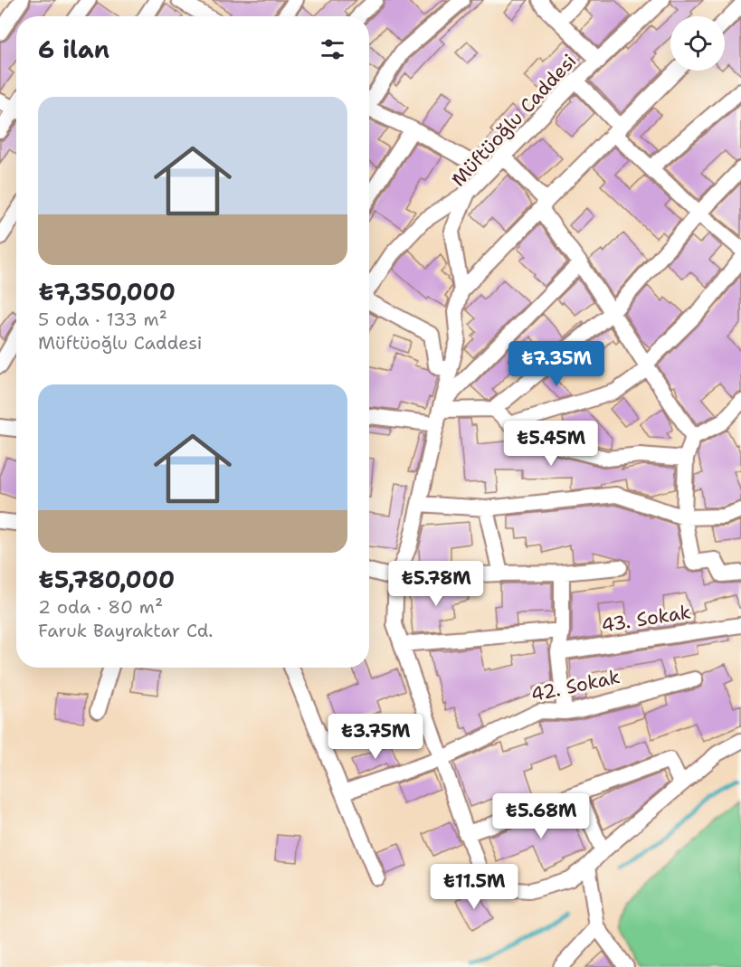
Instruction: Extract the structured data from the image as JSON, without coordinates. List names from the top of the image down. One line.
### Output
{"streets":{"street":["Müftüoğlu Caddesi","43. Sokak","42. Sokak"]},"crossings":[["Müftüoğlu Caddesi","42. Sokak"]],"page":{"heading":"6 ilan","list":[{"name":"₺7,350,000","note":"5 oda · 133 m² · Müftüoğlu Caddesi"},{"name":"₺5,780,000","note":"2 oda · 80 m² · Faruk Bayraktar Cd."}],"price":["₺7.35M","₺5.45M","₺5.78M","₺3.75M","₺5.68M","₺11.5M"]}}
